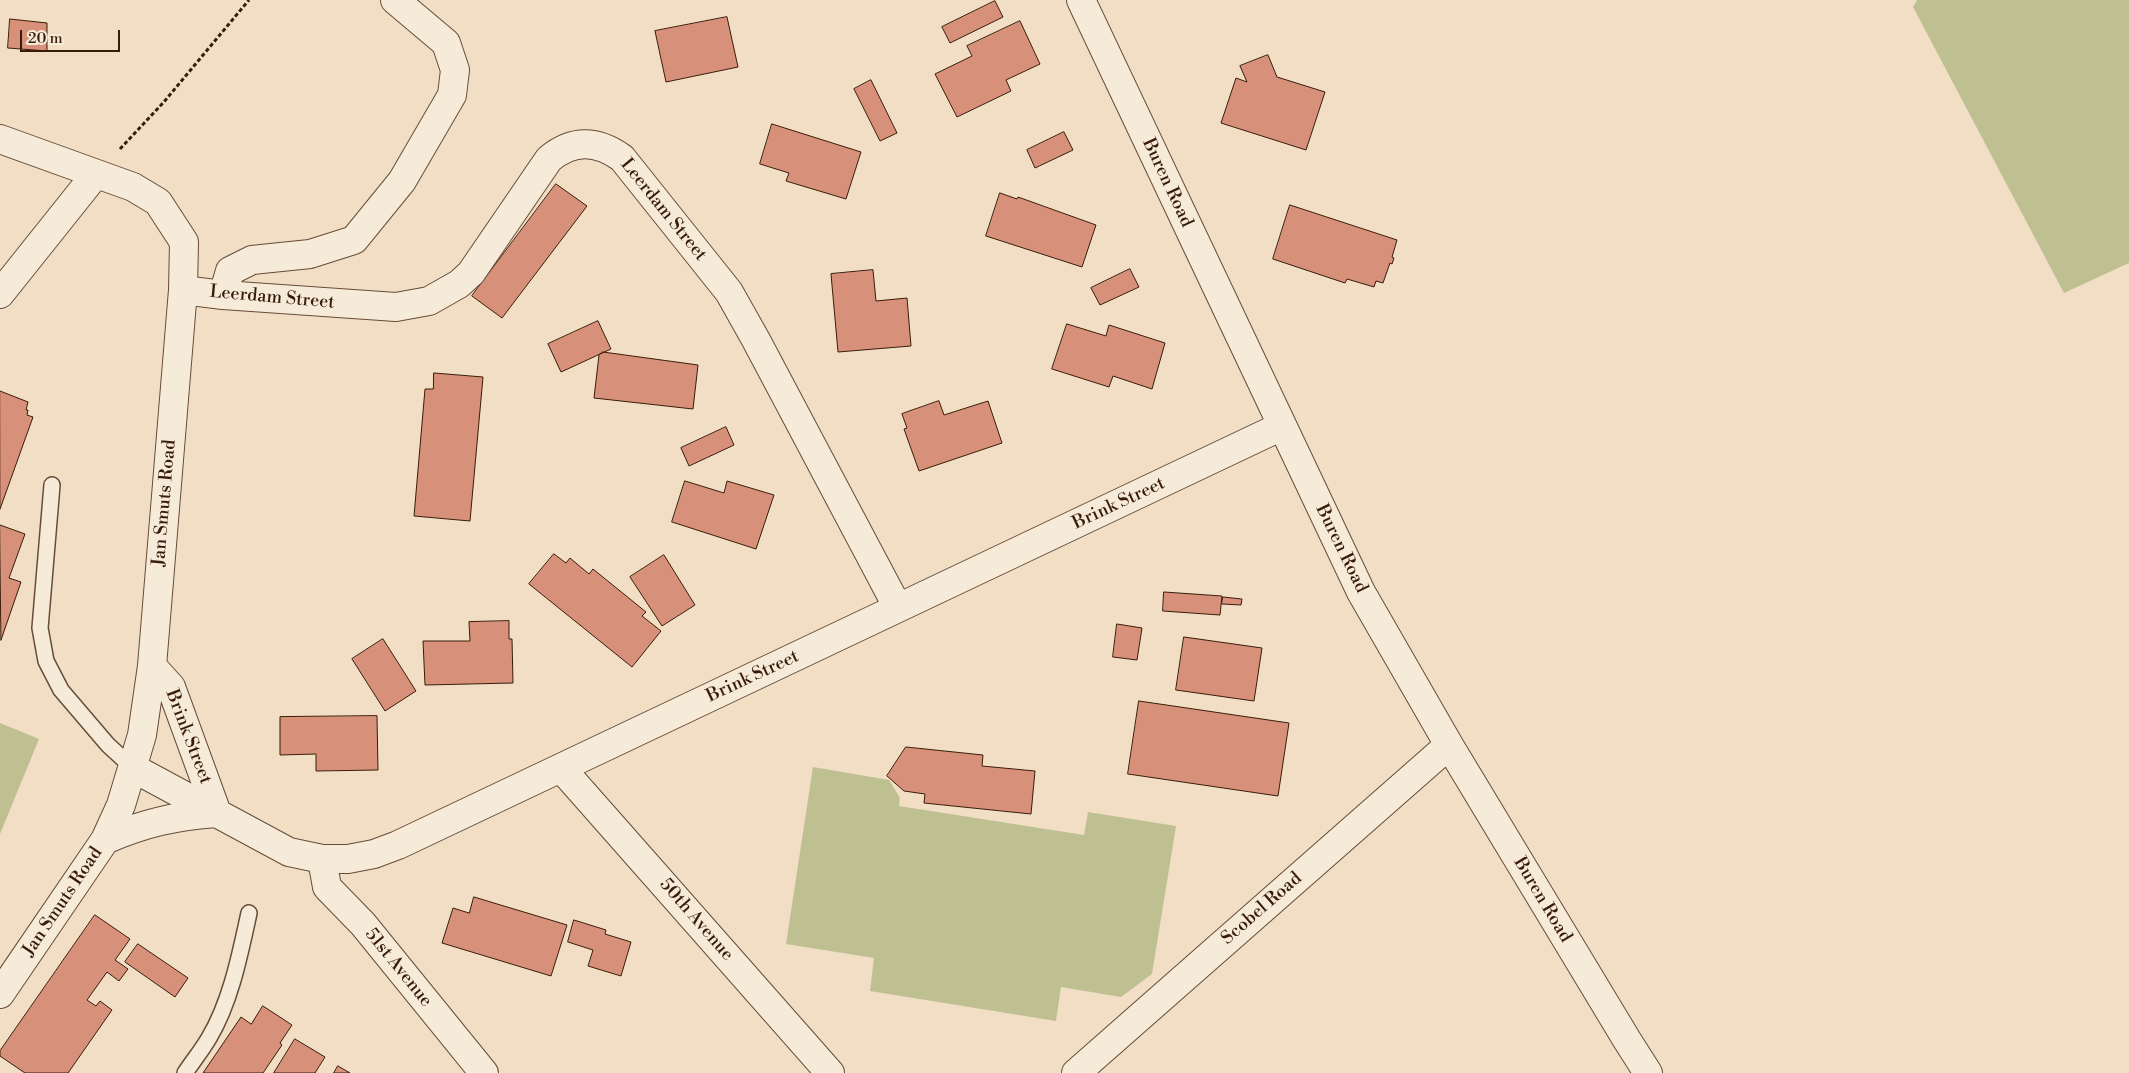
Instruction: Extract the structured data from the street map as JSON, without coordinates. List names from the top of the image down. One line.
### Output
{"streets":{"street":["Buren Road","Leerdam Street","Jan Smuts Road","Brink Street","Scobel Road","50th Avenue","51st Avenue"]},"crossings":[["Buren Road","Brink Street"],["Buren Road","Scobel Road"],["Leerdam Street","Jan Smuts Road"],["Leerdam Street","Brink Street"],["Jan Smuts Road","Brink Street"],["Brink Street","50th Avenue"],["Brink Street","51st Avenue"]],"scale_bar":"20 m"}
